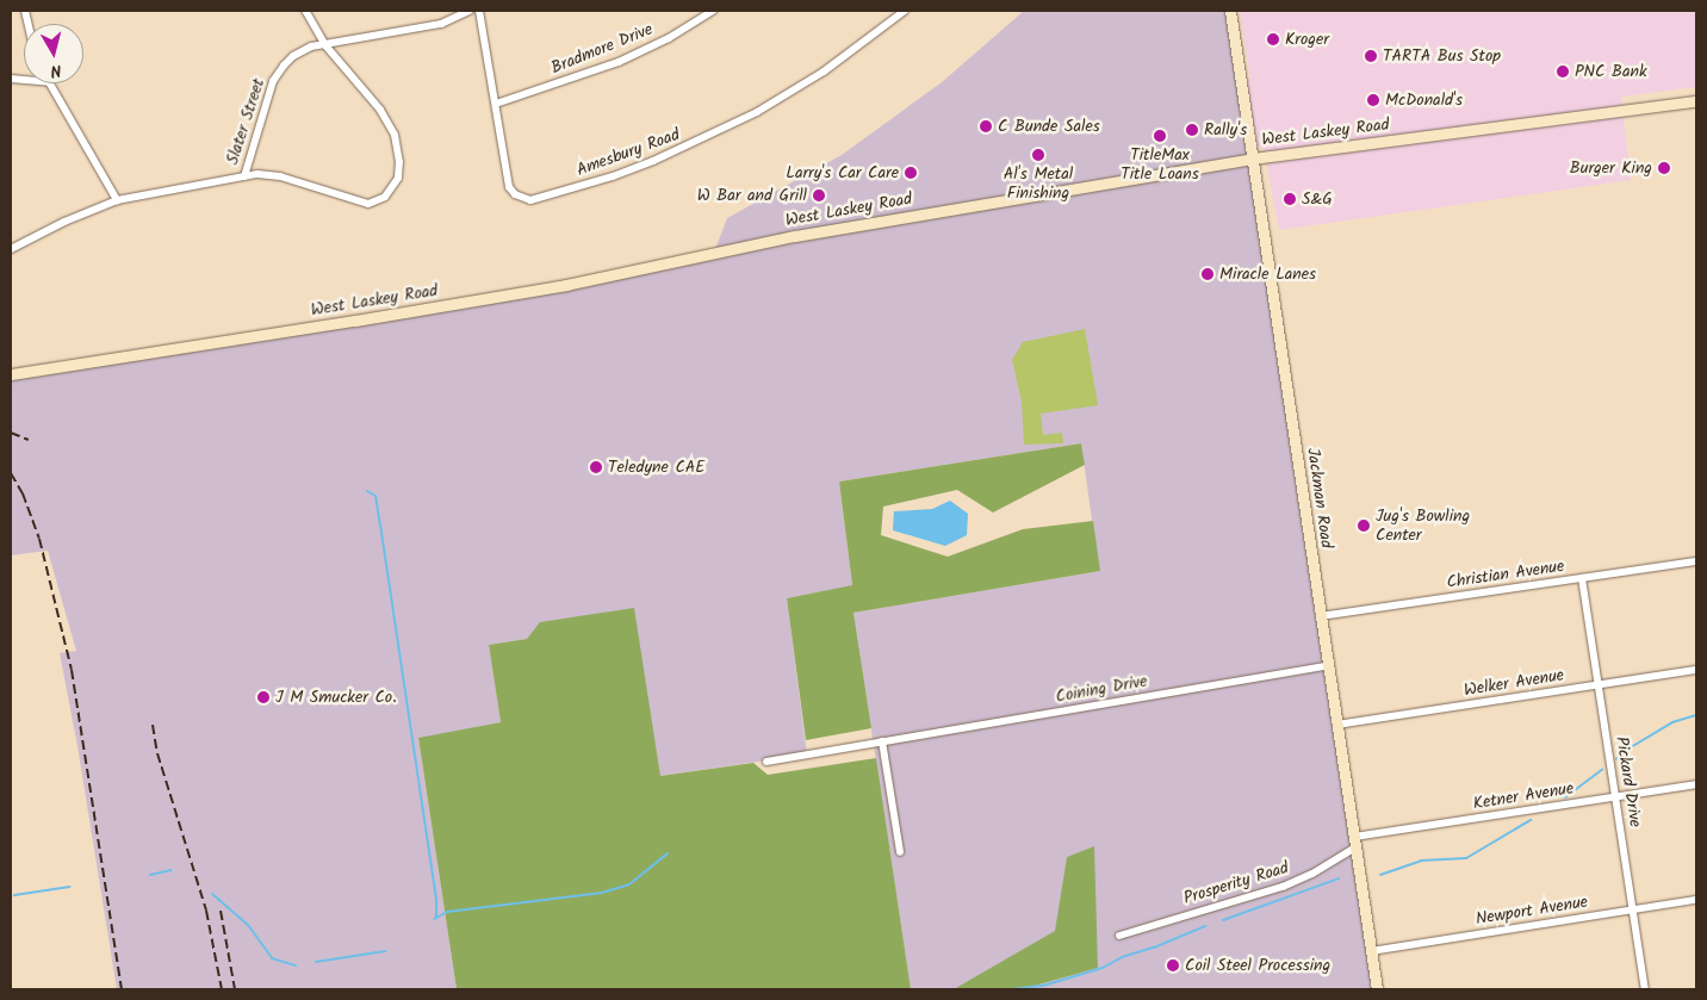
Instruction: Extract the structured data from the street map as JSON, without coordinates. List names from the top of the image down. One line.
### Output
{"streets":{"main road":["West Laskey Road","Jackman Road"],"street":["Bradmore Drive","Slater Street","Amesbury Road","Christian Avenue","Welker Avenue","Coining Drive","Pickard Drive","Ketner Avenue","Prosperity Road","Newport Avenue"]},"crossings":[["Bradmore Drive","Amesbury Road"],["West Laskey Road","Jackman Road"],["Jackman Road","Christian Avenue"],["Jackman Road","Welker Avenue"],["Jackman Road","Coining Drive"],["Jackman Road","Ketner Avenue"],["Jackman Road","Prosperity Road"],["Jackman Road","Newport Avenue"],["Christian Avenue","Pickard Drive"],["Welker Avenue","Pickard Drive"],["Pickard Drive","Ketner Avenue"],["Pickard Drive","Newport Avenue"],["Ketner Avenue","Prosperity Road"]],"places":["Kroger","TARTA Bus Stop","PNC Bank","McDonald's","C Bunde Sales","Rally's","TitleMax Title Loans","Al's Metal Finishing","Burger King","Larry's Car Care","W Bar and Grill","S&G","Miracle Lanes","Teledyne CAE","Jug's Bowling Center","J M Smucker Co.","Coil Steel Processing"],"north":"bottom"}
